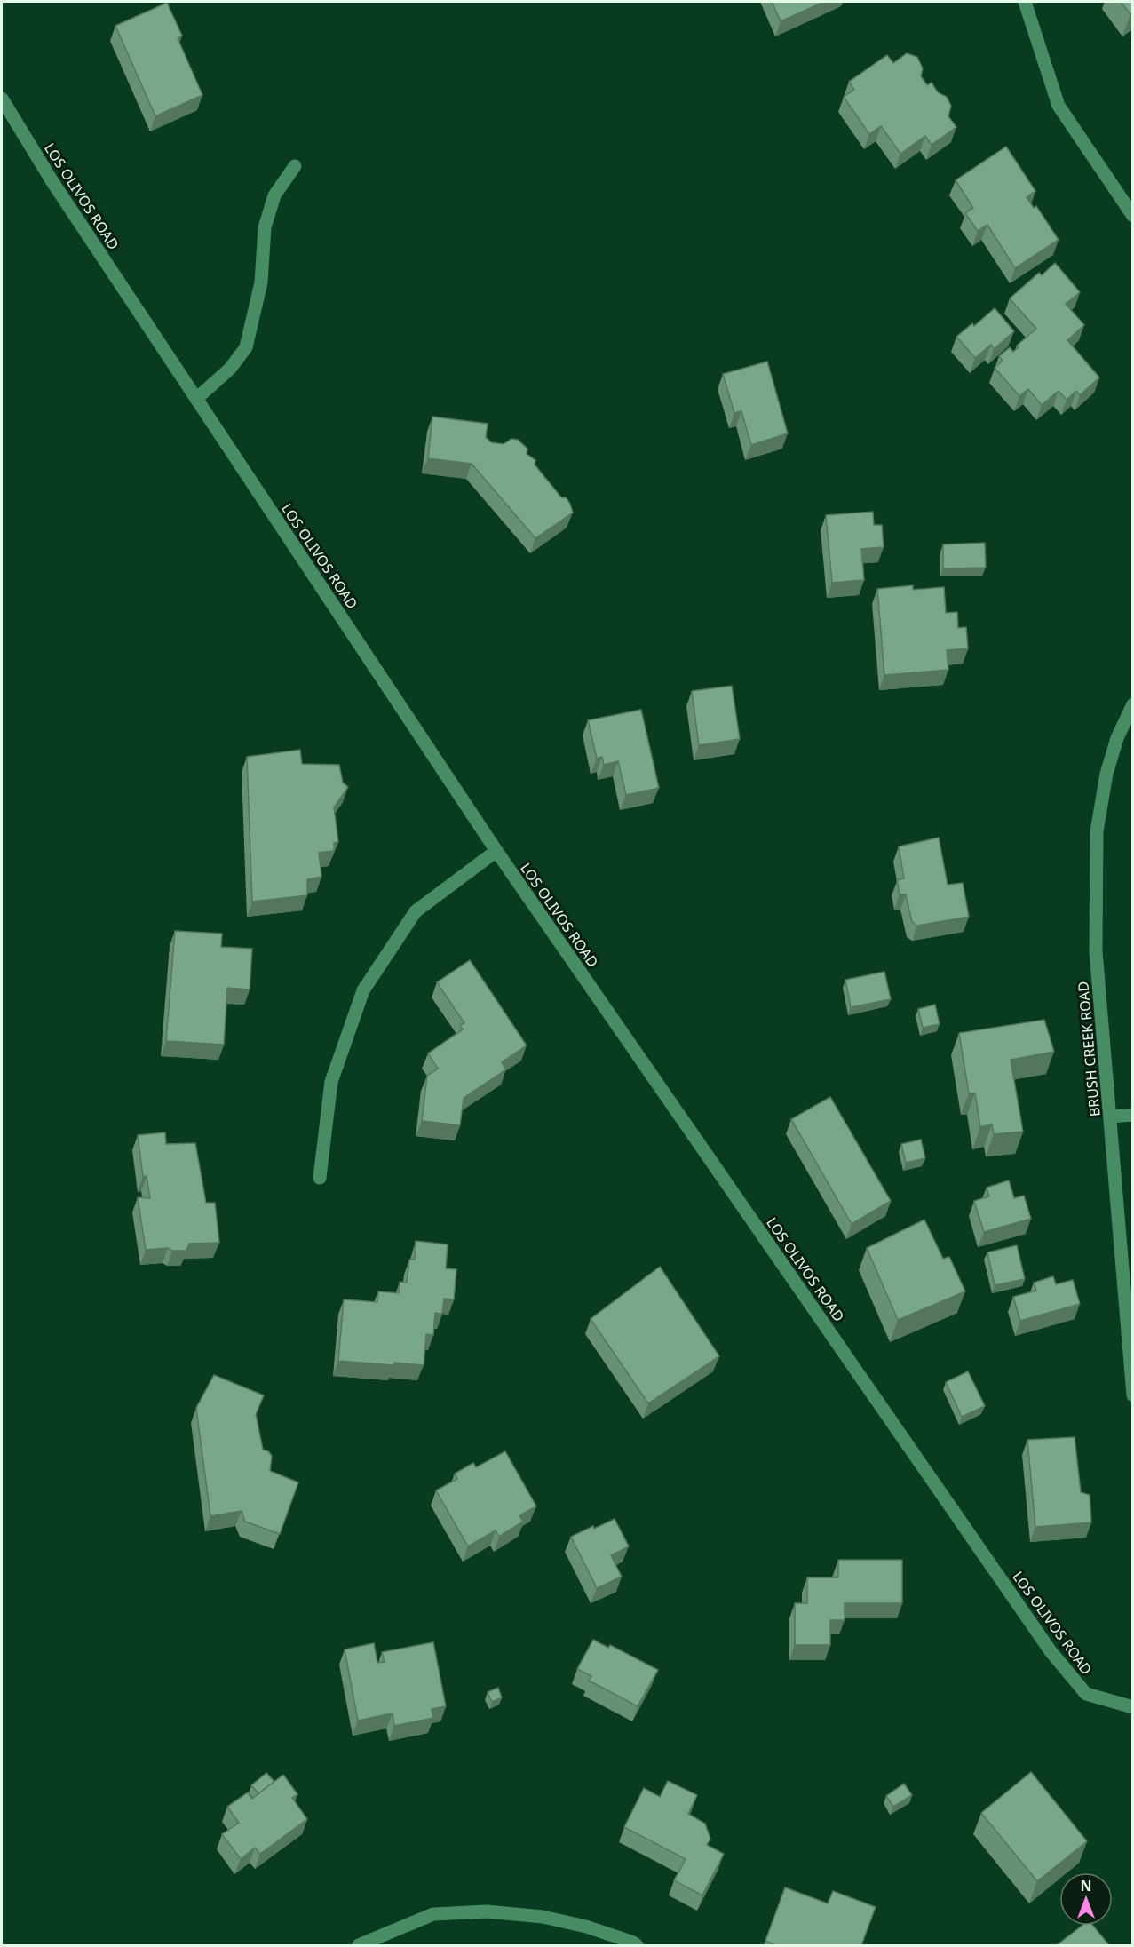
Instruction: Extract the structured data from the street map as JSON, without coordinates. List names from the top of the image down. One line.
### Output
{"streets":{"street":["LOS OLIVOS ROAD","BRUSH CREEK ROAD"]},"north":"top"}
